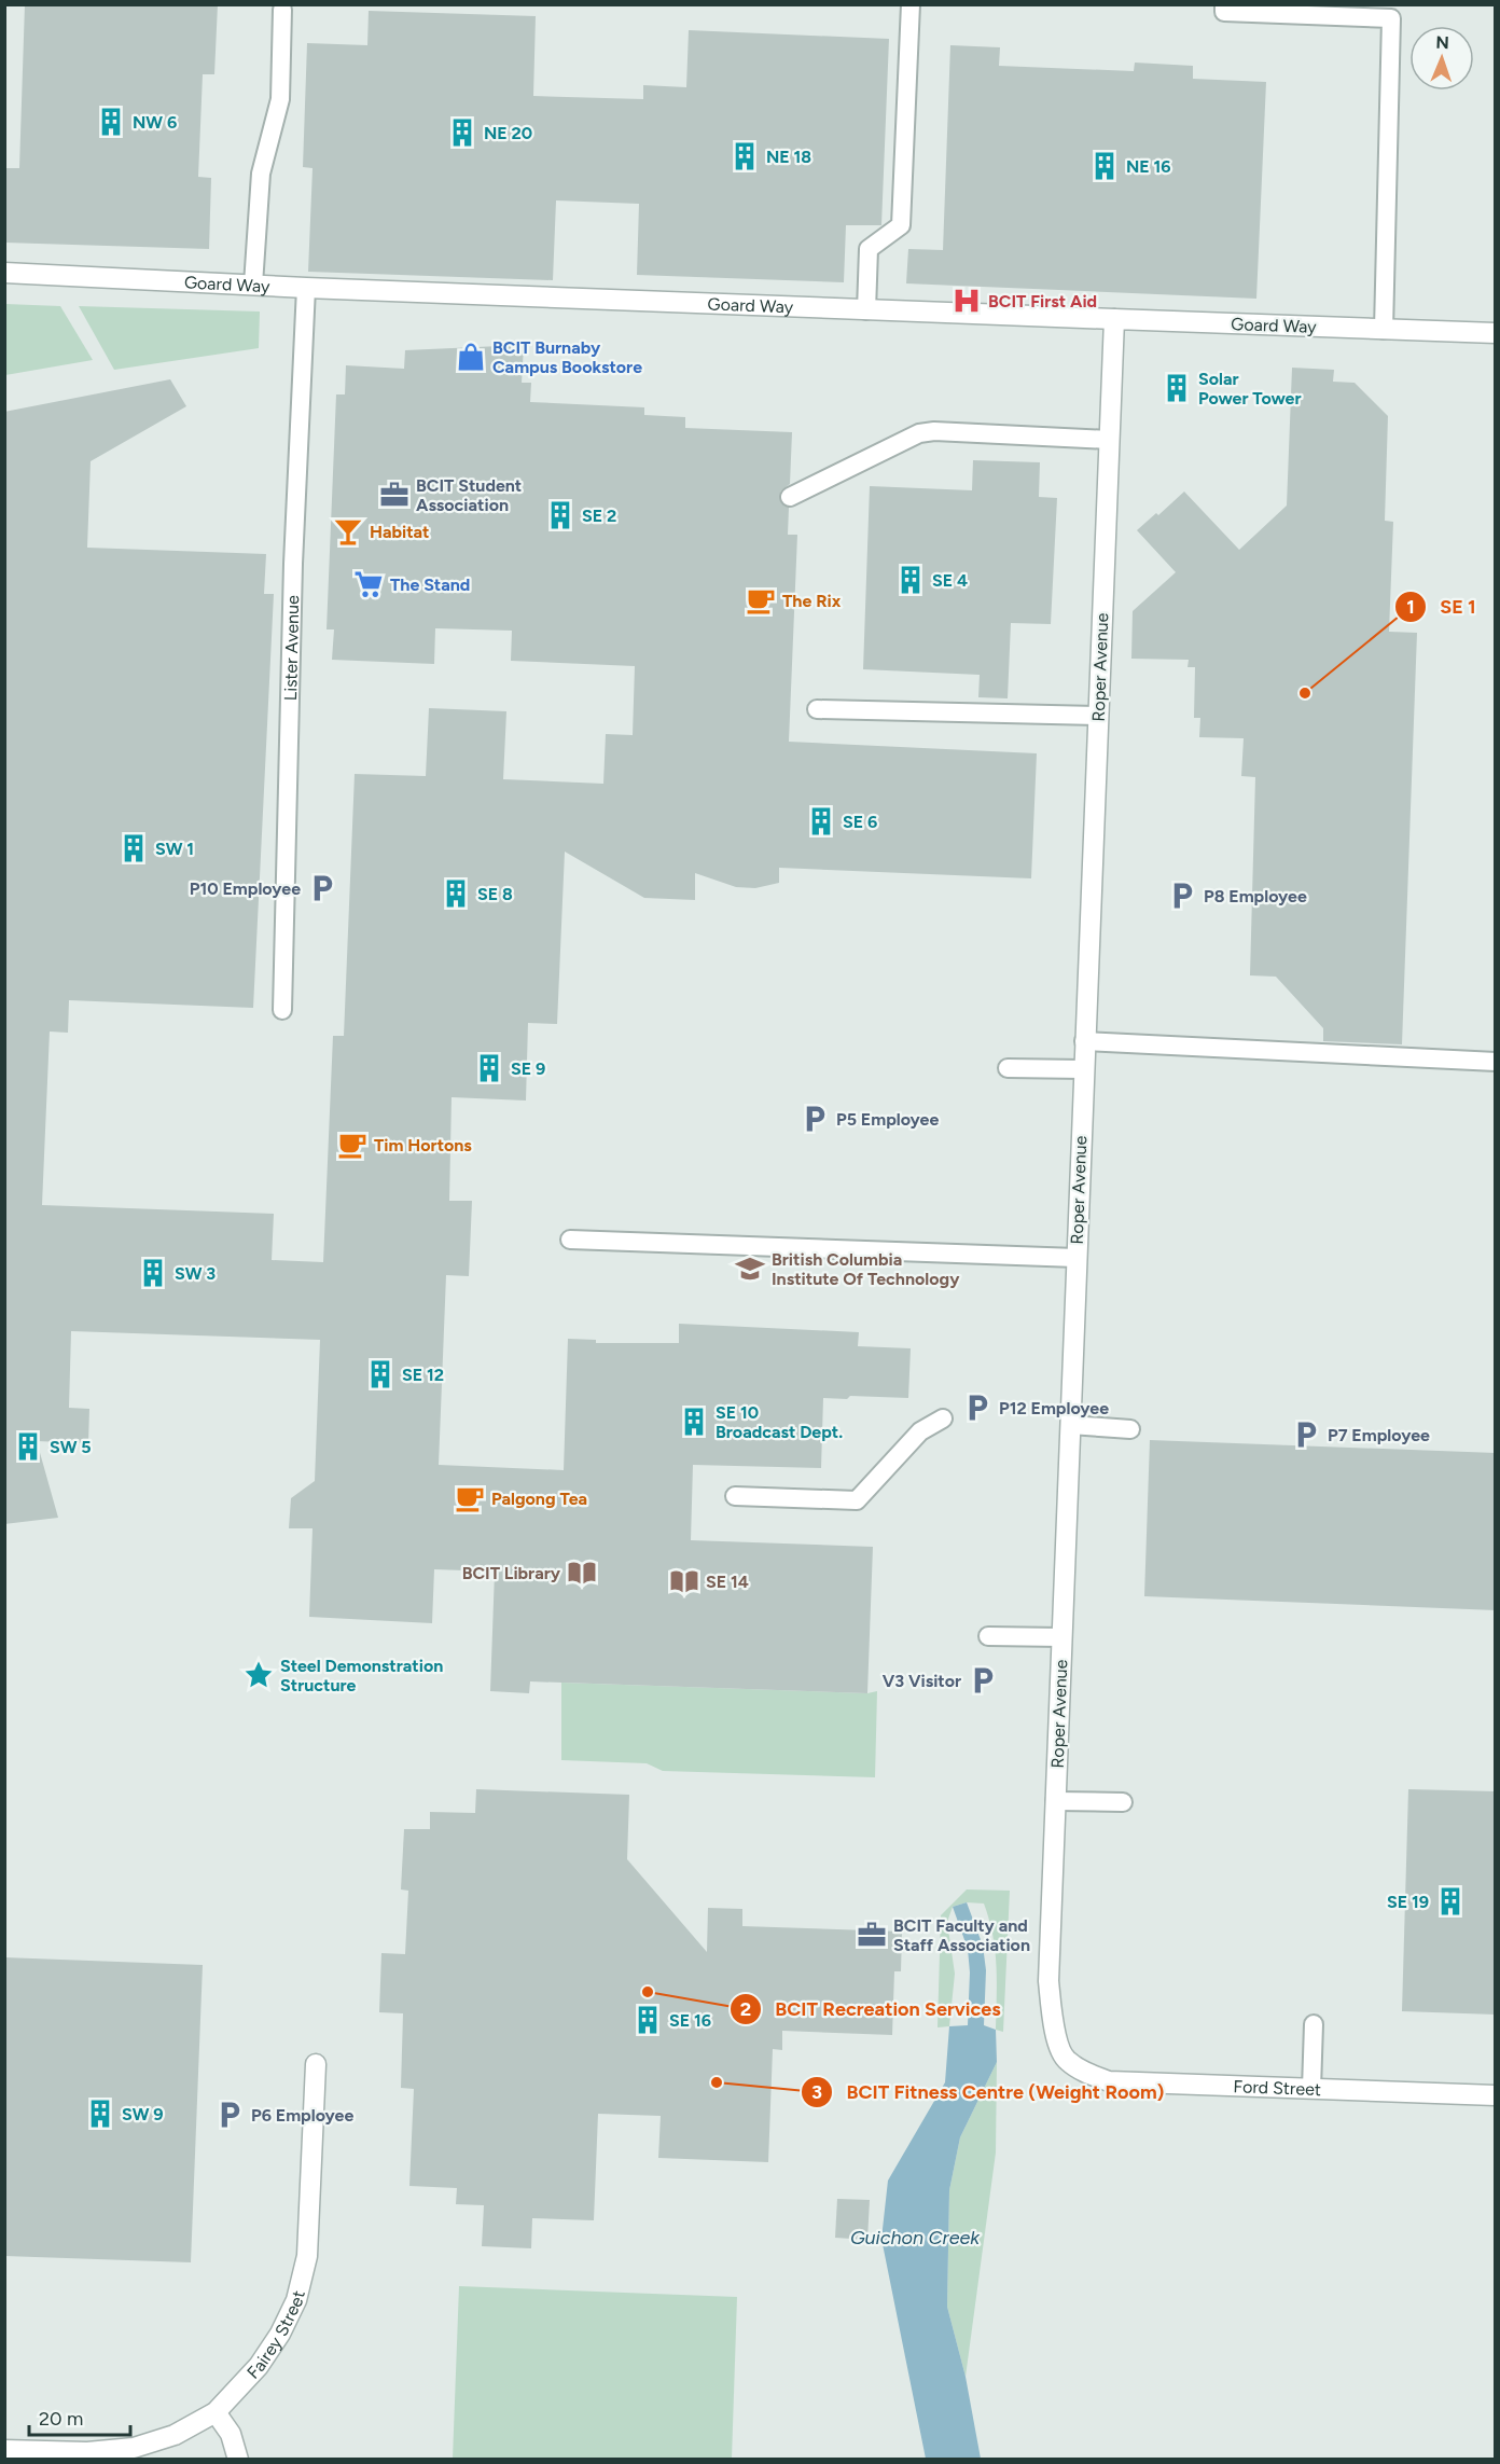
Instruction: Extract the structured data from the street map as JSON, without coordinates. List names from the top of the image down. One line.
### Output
{"streets":{"street":["Goard Way","Roper Avenue","Ford Street","Fairey Street"],"lane":["Lister Avenue"]},"crossings":[["Goard Way","Lister Avenue"],["Goard Way","Roper Avenue"],["Roper Avenue","Ford Street"]],"water":["Guichon Creek"],"places":{"building":["NW 6","NE 20","NE 18","NE 16","Solar Power Tower","SE 2","SE 4","SE 6","SW 1","SE 8","SE 9","SW 3","SE 12","SE 10 Broadcast Dept.","SW 5","SE 19","SE 16","SW 9"],"hospital":["BCIT First Aid"],"shop":["BCIT Burnaby Campus Bookstore"],"office":["BCIT Student Association","BCIT Faculty and Staff Association"],"bar":["Habitat"],"supermarket":["The Stand"],"cafe":["The Rix","Tim Hortons","Palgong Tea"],"other":["SE 1","BCIT Recreation Services","BCIT Fitness Centre (Weight Room)"],"parking":["P10 Employee","P8 Employee","P5 Employee","P12 Employee","P7 Employee","V3 Visitor","P6 Employee"],"school or university":["British Columbia Institute Of Technology"],"library":["BCIT Library","SE 14"],"place":["Steel Demonstration Structure"]},"scale_bar":"20 m","north":"top"}
